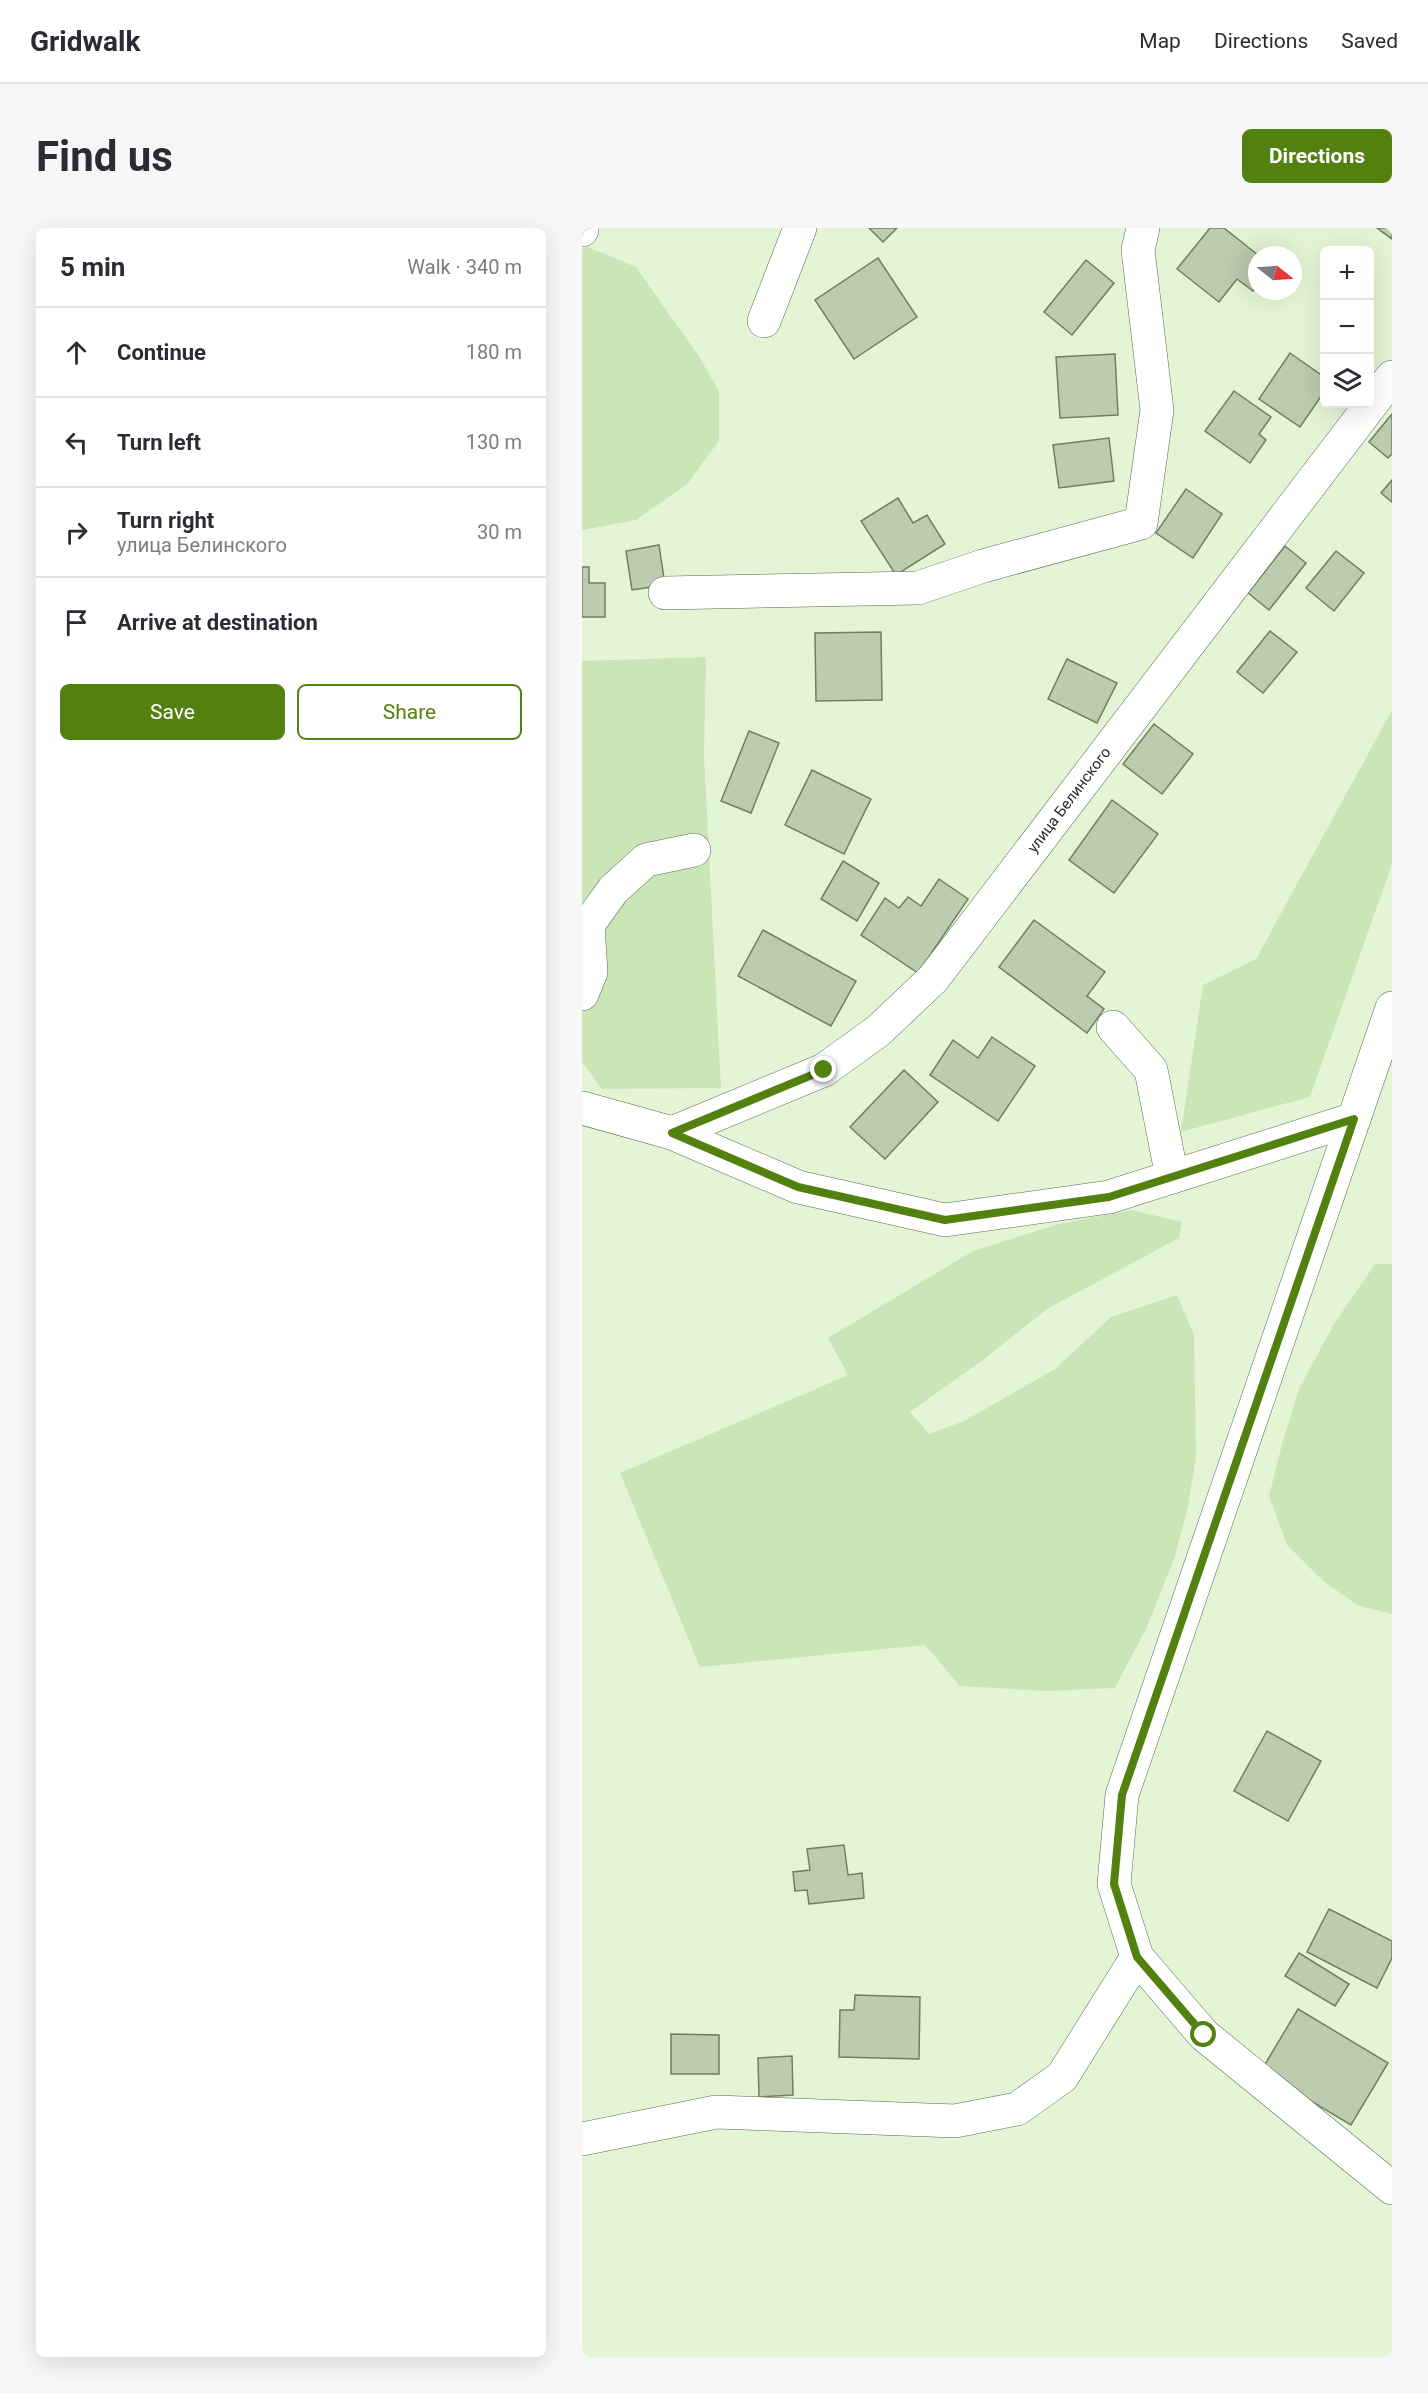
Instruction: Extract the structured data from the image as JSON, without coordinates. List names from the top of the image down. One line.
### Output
{"streets":{"street":["улица Белинского"]},"north":"right","page":{"header":"Gridwalk","nav":["Map","Directions","Saved"],"buttons":["Directions",["Save","Share"]],"title":"Find us","heading":["5 min","Walk · 340 m"],"map_buttons":["+","−"],"list":[["Continue","180 m"],["Turn left","130 m"],["Turn right","улица Белинского","30 m"],"Arrive at destination"]}}
